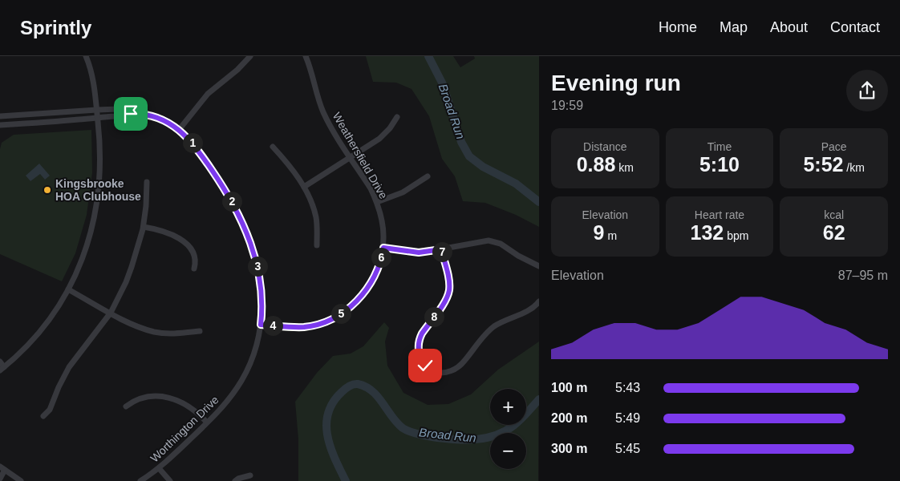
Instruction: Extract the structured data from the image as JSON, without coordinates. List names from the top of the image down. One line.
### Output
{"streets":{"street":["Weathersfield Drive","Worthington Drive"]},"crossings":[["Weathersfield Drive","Worthington Drive"]],"water":["Broad Run"],"places":["Kingsbrooke HOA Clubhouse"],"page":{"header":"Sprintly","nav":["Home","Map","About","Contact"],"heading":["Evening run","19:59"],"stats":[["Distance","0.88 km"],["Time","5:10"],["Pace","5:52 /km"],["Elevation","9 m"],["Heart rate","132 bpm"],["kcal","62"]],"pins":["1","2","7","6","3","5","8","4"],"chart":["Elevation","87–95 m"],"list":[{"name":"100 m","note":"5:43"},{"name":"200 m","note":"5:49"},{"name":"300 m","note":"5:45"}],"map_buttons":["+","−"]}}
